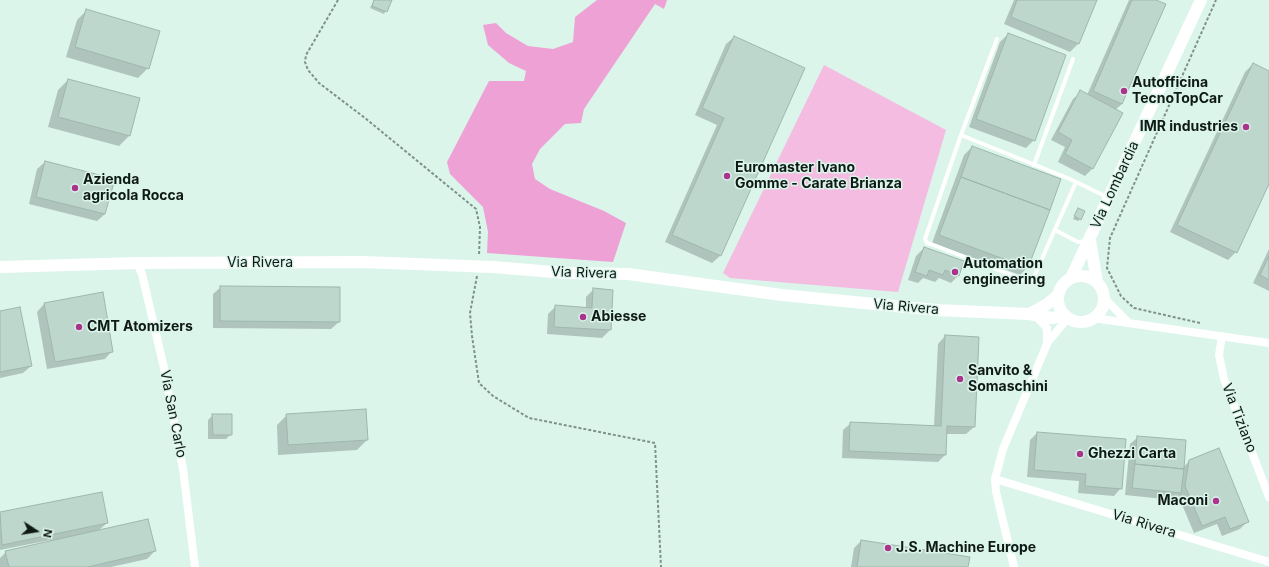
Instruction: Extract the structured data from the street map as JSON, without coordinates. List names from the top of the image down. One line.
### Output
{"streets":{"street":["Via Lombardia","Via Rivera","Via San Carlo","Via Tiziano"]},"crossings":[["Via Lombardia","Via Rivera"],["Via Rivera","Via San Carlo"]],"places":["Autofficina TecnoTopCar","IMR industries","Euromaster Ivano Gomme - Carate Brianza","Azienda agricola Rocca","Automation engineering","Abiesse","CMT Atomizers","Sanvito & Somaschini","Ghezzi Carta","Maconi","J.S. Machine Europe"],"north":"right"}
